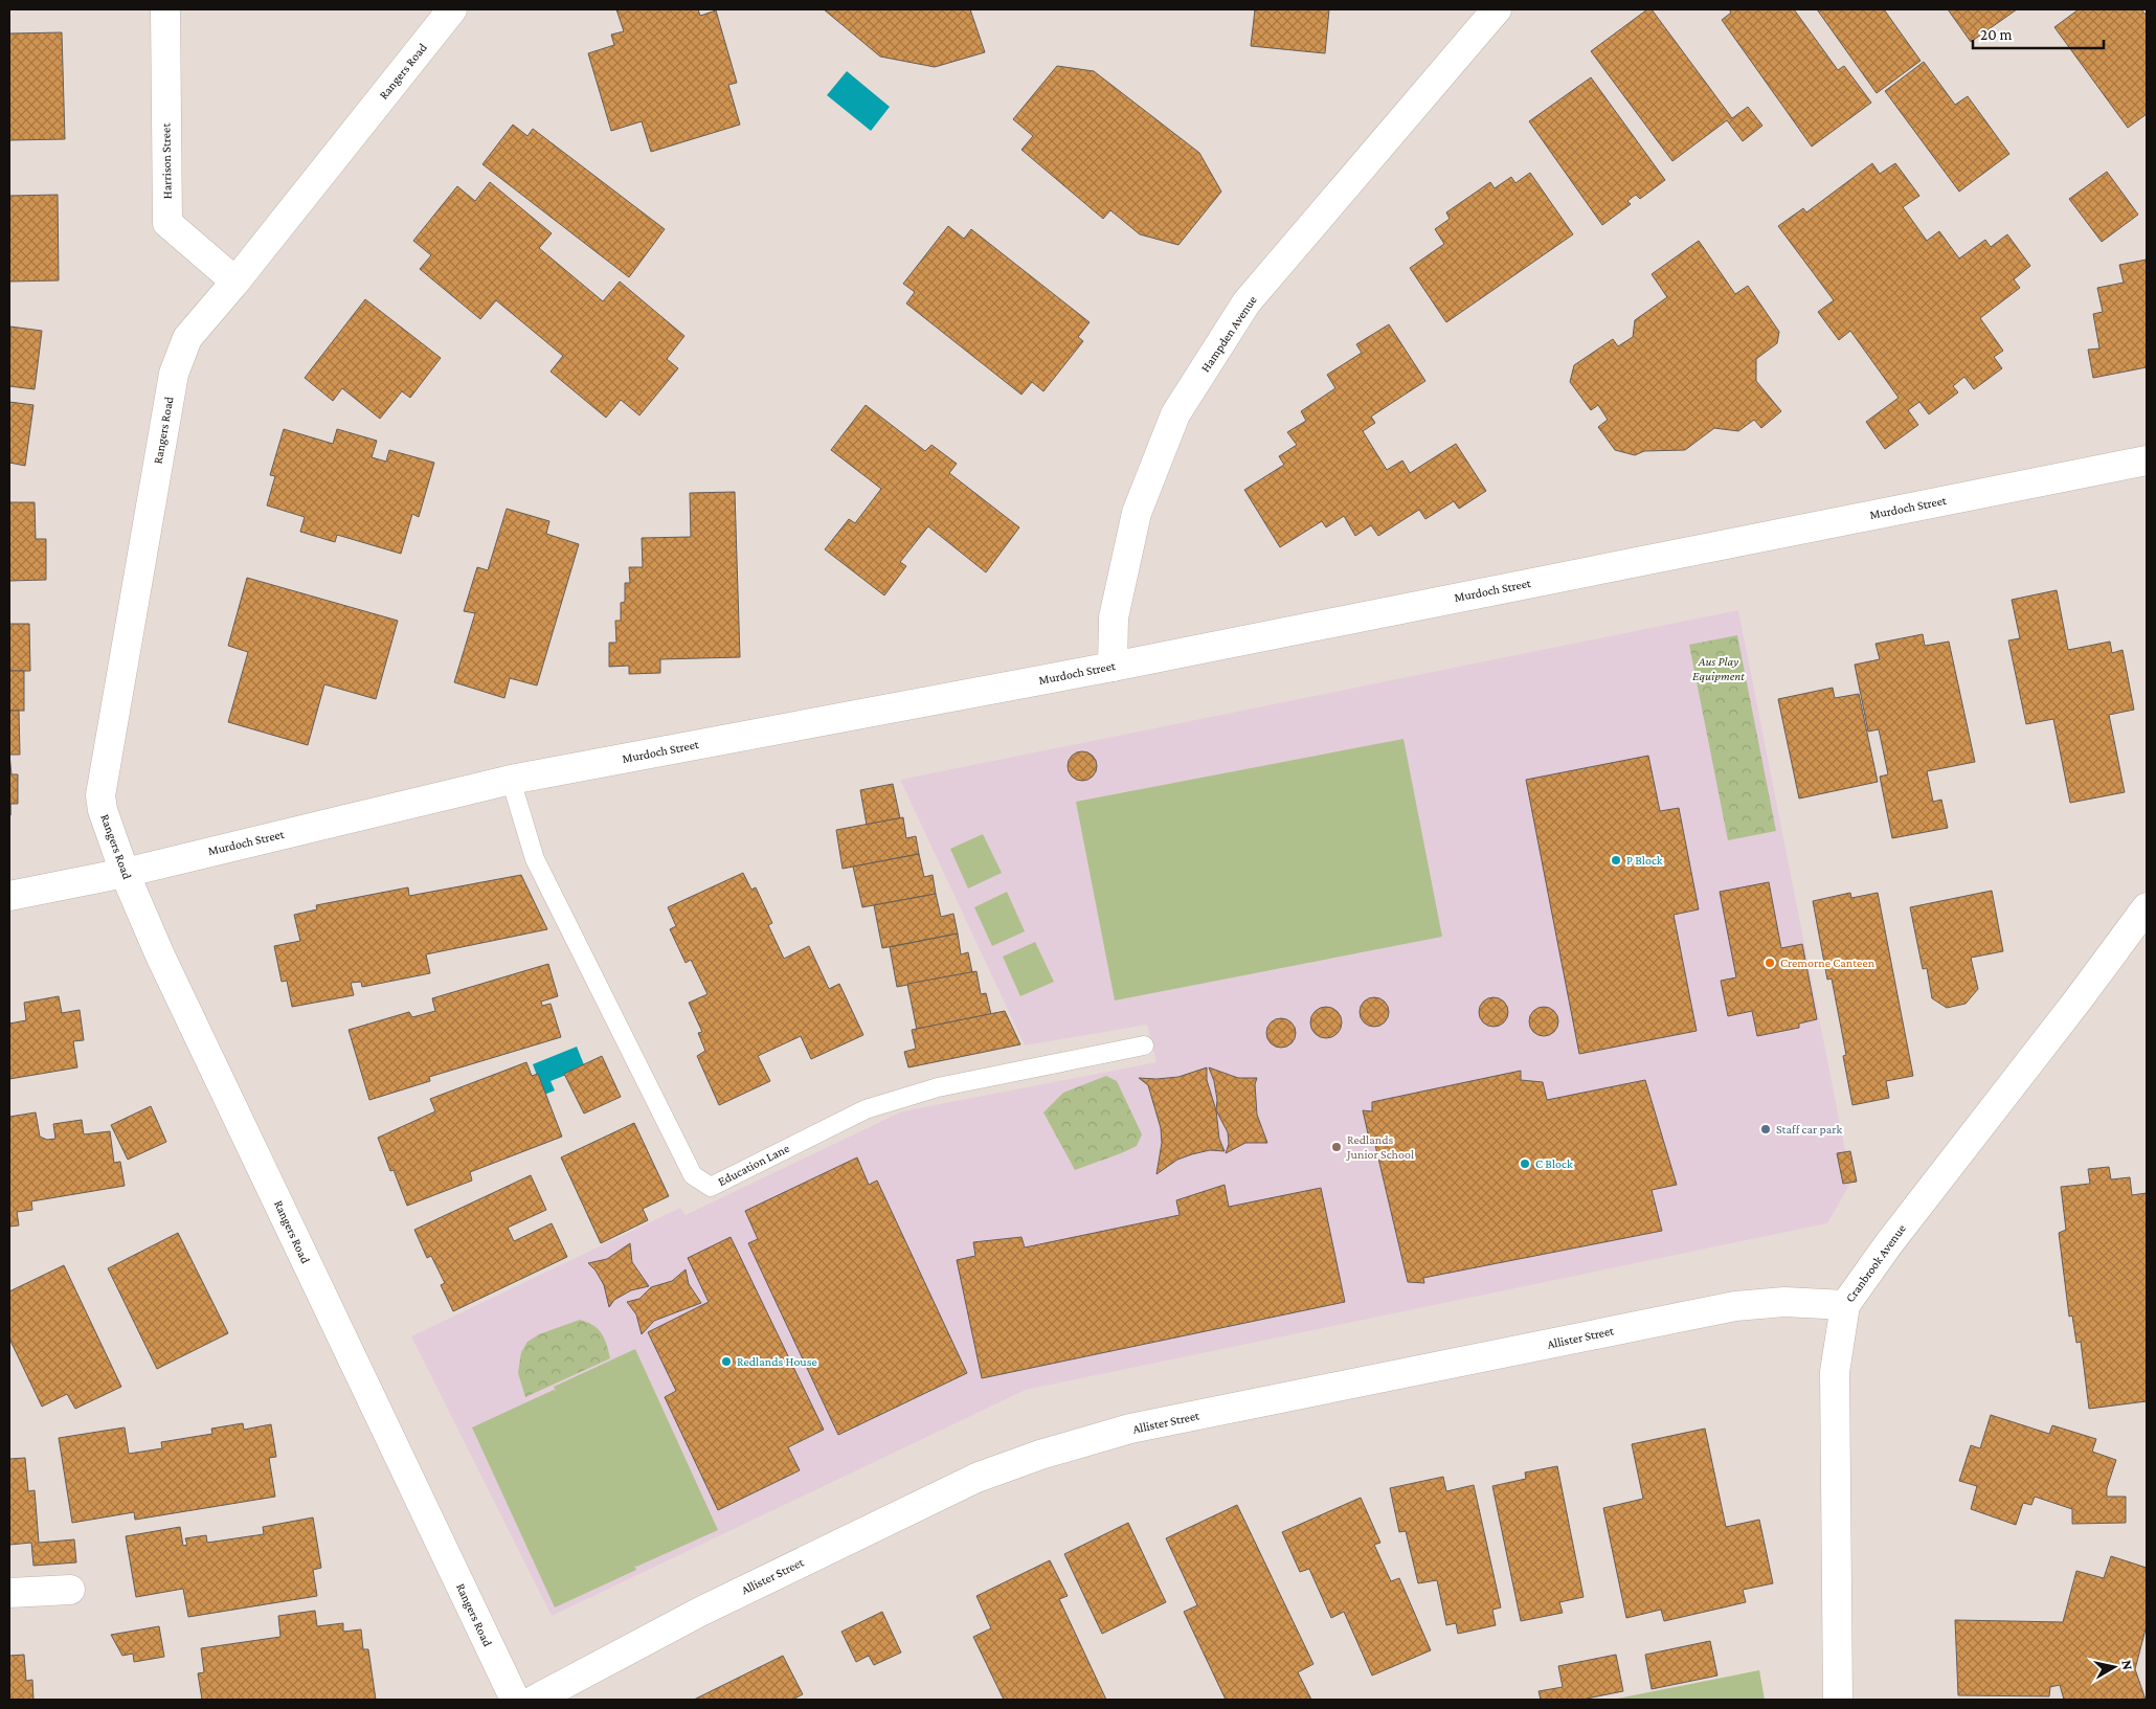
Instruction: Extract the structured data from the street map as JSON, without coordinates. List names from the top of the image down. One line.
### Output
{"streets":{"street":["Rangers Road","Harrison Street","Hampden Avenue","Murdoch Street","Cranbrook Avenue","Allister Street"],"lane":["Education Lane"]},"crossings":[["Rangers Road","Harrison Street"],["Rangers Road","Murdoch Street"],["Hampden Avenue","Murdoch Street"],["Murdoch Street","Education Lane"],["Cranbrook Avenue","Allister Street"]],"parks":["Aus Play Equipment"],"places":["P Block","Cremorne Canteen","Staff car park","Redlands Junior School","C Block","Redlands House"],"scale_bar":"20 m","north":"right"}
